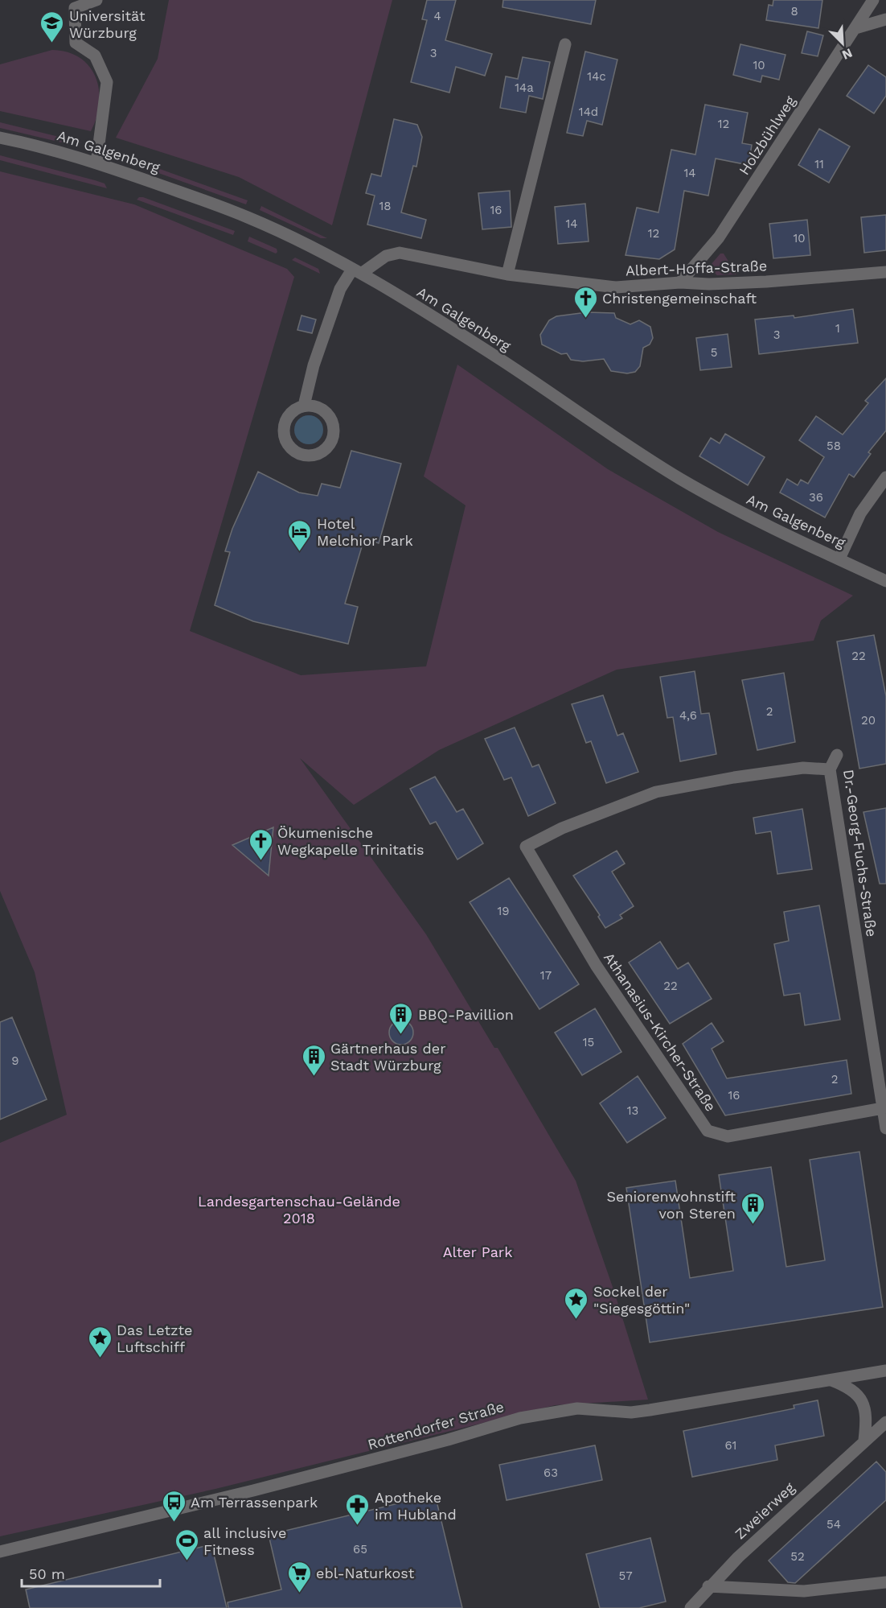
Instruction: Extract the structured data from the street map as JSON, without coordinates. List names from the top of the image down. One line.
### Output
{"streets":{"street":["Holzbühlweg","Am Galgenberg","Albert-Hoffa-Straße","Dr.-Georg-Fuchs-Straße","Athanasius-Kircher-Straße","Rottendorfer Straße","Zweierweg"]},"crossings":[["Holzbühlweg","Albert-Hoffa-Straße"],["Am Galgenberg","Albert-Hoffa-Straße"],["Dr.-Georg-Fuchs-Straße","Athanasius-Kircher-Straße"]],"parks":["Landesgartenschau-Gelände 2018","Alter Park"],"places":{"school or university":["Universität Würzburg"],"church":["Christengemeinschaft","Ökumenische Wegkapelle Trinitatis"],"hotel":["Hotel Melchior Park"],"building":["BBQ-Pavillion","Gärtnerhaus der Stadt Würzburg","Seniorenwohnstift von Steren"],"place":["Sockel der \"Siegesgöttin\"","Das Letzte Luftschiff"],"bus stop":["Am Terrassenpark"],"pharmacy":["Apotheke im Hubland"],"sports":["all inclusive Fitness"],"supermarket":["ebl-Naturkost"]},"house_numbers":["8","4","3","10","14c","14a","14d","12","11","14","18","16","14","12","10","1","3","5","58","36","22","2","4,6","20","19","17","22","15","9","2","16","13","61","63","54","65","52","57"],"scale_bar":"50 m","north":"bottom right"}
